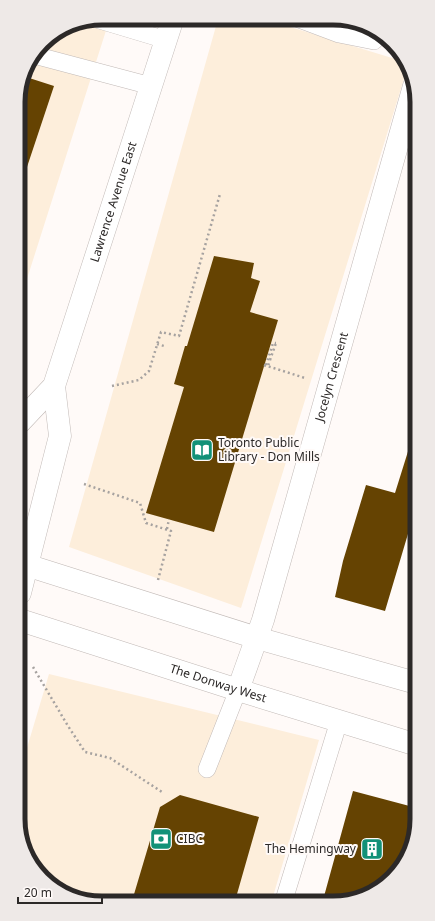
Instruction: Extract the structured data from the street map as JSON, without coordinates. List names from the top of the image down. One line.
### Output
{"streets":{"street":["Lawrence Avenue East","Jocelyn Crescent","The Donway West"]},"crossings":[["Jocelyn Crescent","The Donway West"]],"places":{"library":["Toronto Public Library - Don Mills"],"bank":["CIBC"],"building":["The Hemingway"]},"scale_bar":"20 m"}
